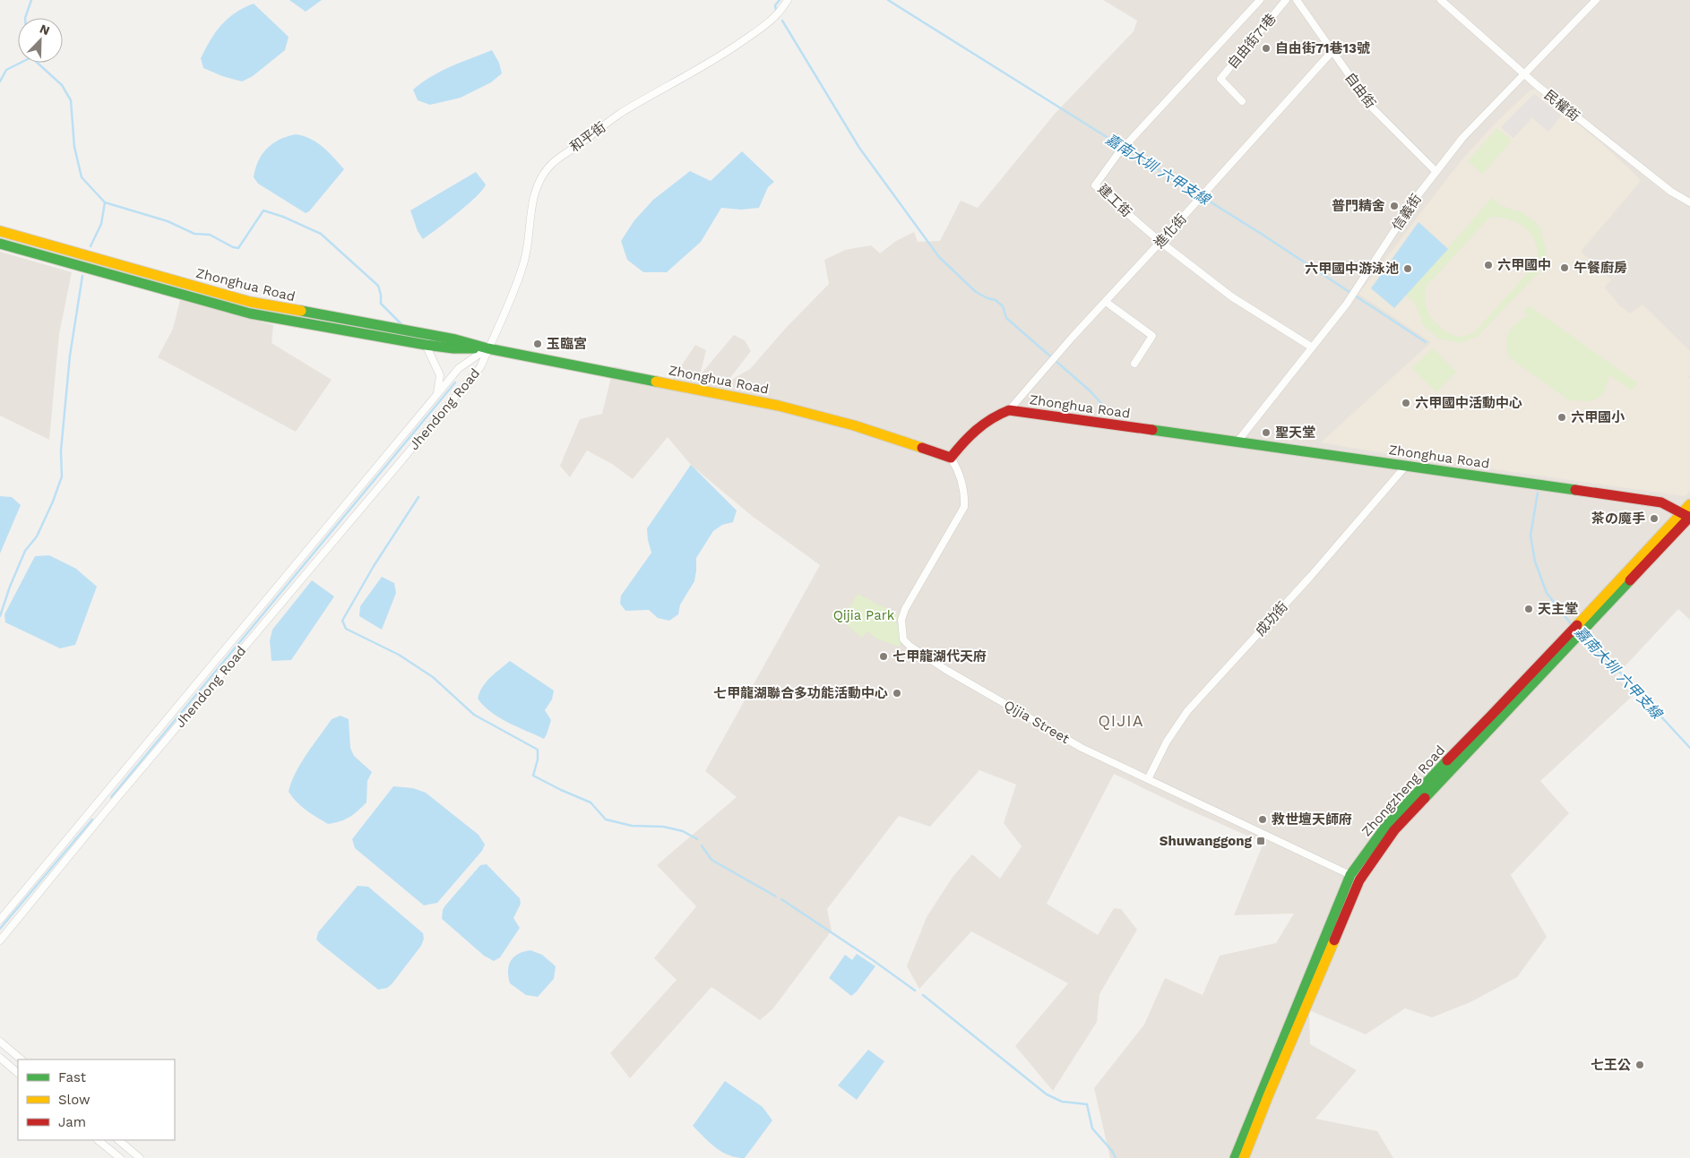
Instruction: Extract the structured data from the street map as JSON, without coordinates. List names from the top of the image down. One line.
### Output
{"streets":{"street":["自由街71巷","自由街","民權街","和平街","建工街","信義街","進化街","Zhonghua Road","Jhendong Road","成功街","Qijia Street","Zhongzheng Road"]},"crossings":[["自由街","信義街"],["自由街","進化街"],["民權街","信義街"],["和平街","Zhonghua Road"],["和平街","Jhendong Road"],["建工街","信義街"],["建工街","進化街"],["信義街","Zhonghua Road"],["進化街","Zhonghua Road"],["Zhonghua Road","Jhendong Road"],["Zhonghua Road","成功街"],["Zhonghua Road","Qijia Street"],["Zhonghua Road","Zhongzheng Road"],["成功街","Qijia Street"],["Qijia Street","Zhongzheng Road"]],"districts":["QIJIA"],"water":["嘉南大圳 六甲支線"],"parks":["Qijia Park"],"places":{"other":["自由街71巷13號","普門精舍","六甲國中","午餐廚房","六甲國中游泳池","玉臨宮","六甲國中活動中心","六甲國小","聖天堂","茶の魔手","天主堂","七甲龍湖代天府","七甲龍湖聯合多功能活動中心","救世壇天師府","七王公"],"transit":["Shuwanggong"]},"legend":["Fast","Slow","Jam"],"north":"top right"}
